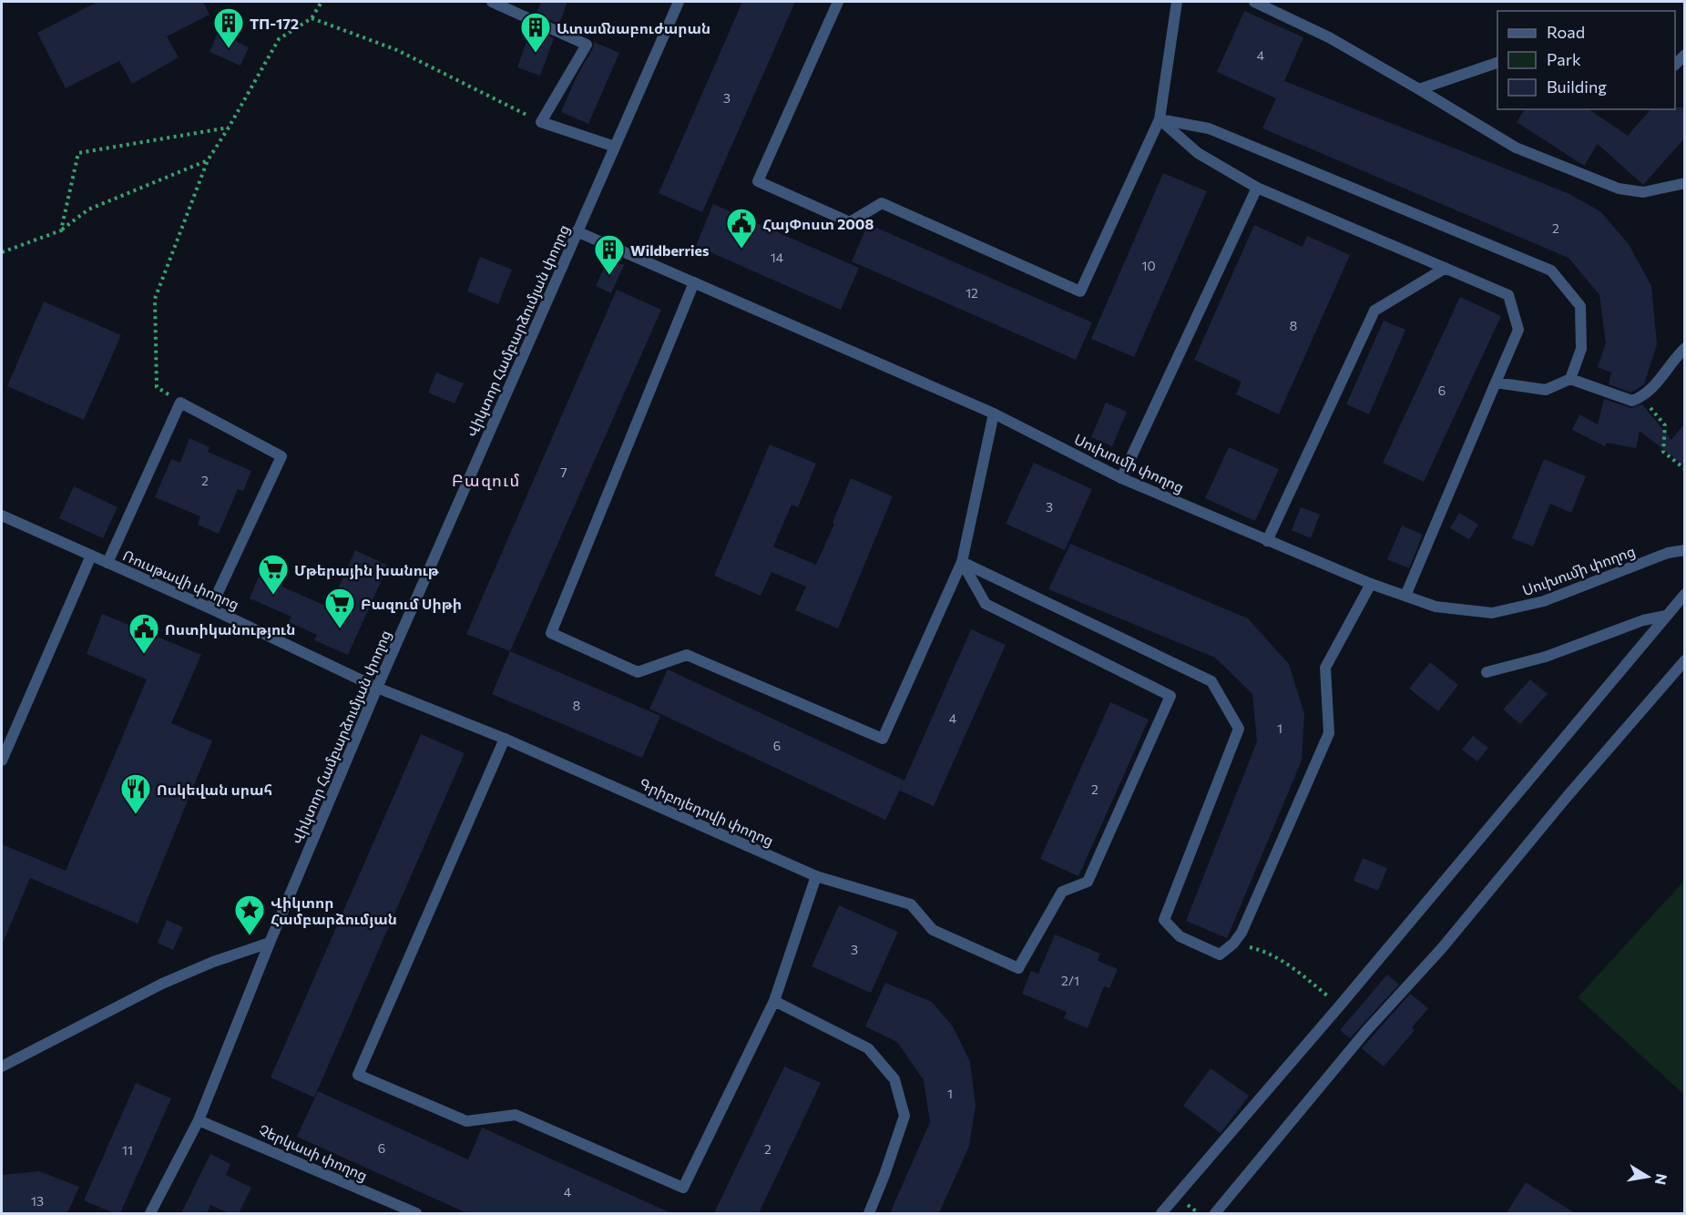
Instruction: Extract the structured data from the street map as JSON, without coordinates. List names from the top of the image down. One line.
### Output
{"streets":{"street":["Վիկտոր Համբարձումյան փողոց","Սուխումի փողոց","Ռուսթավի փողոց","Գրիբոյեդովի փողոց","Չերկասի փողոց"]},"crossings":[["Վիկտոր Համբարձումյան փողոց","Սուխումի փողոց"],["Վիկտոր Համբարձումյան փողոց","Ռուսթավի փողոց"],["Վիկտոր Համբարձումյան փողոց","Գրիբոյեդովի փողոց"],["Վիկտոր Համբարձումյան փողոց","Չերկասի փողոց"],["Ռուսթավի փողոց","Գրիբոյեդովի փողոց"]],"districts":["Բազում"],"places":{"building":["ТП-172","Ատամնաբուժարան","Wildberries"],"public building":["ՀայՓոստ 2008","Ոստիկանություն"],"supermarket":["Մթերային խանութ","Բազում Սիթի"],"restaurant":["Ոսկեվան սրահ"],"place":["Վիկտոր Համբարձումյան"]},"house_numbers":["4","3","2","14","10","12","8","6","7","2","3","8","4","1","6","2","3","2/1","1","6","2","11","4","13"],"legend":["Road","Park","Building"],"north":"right"}
